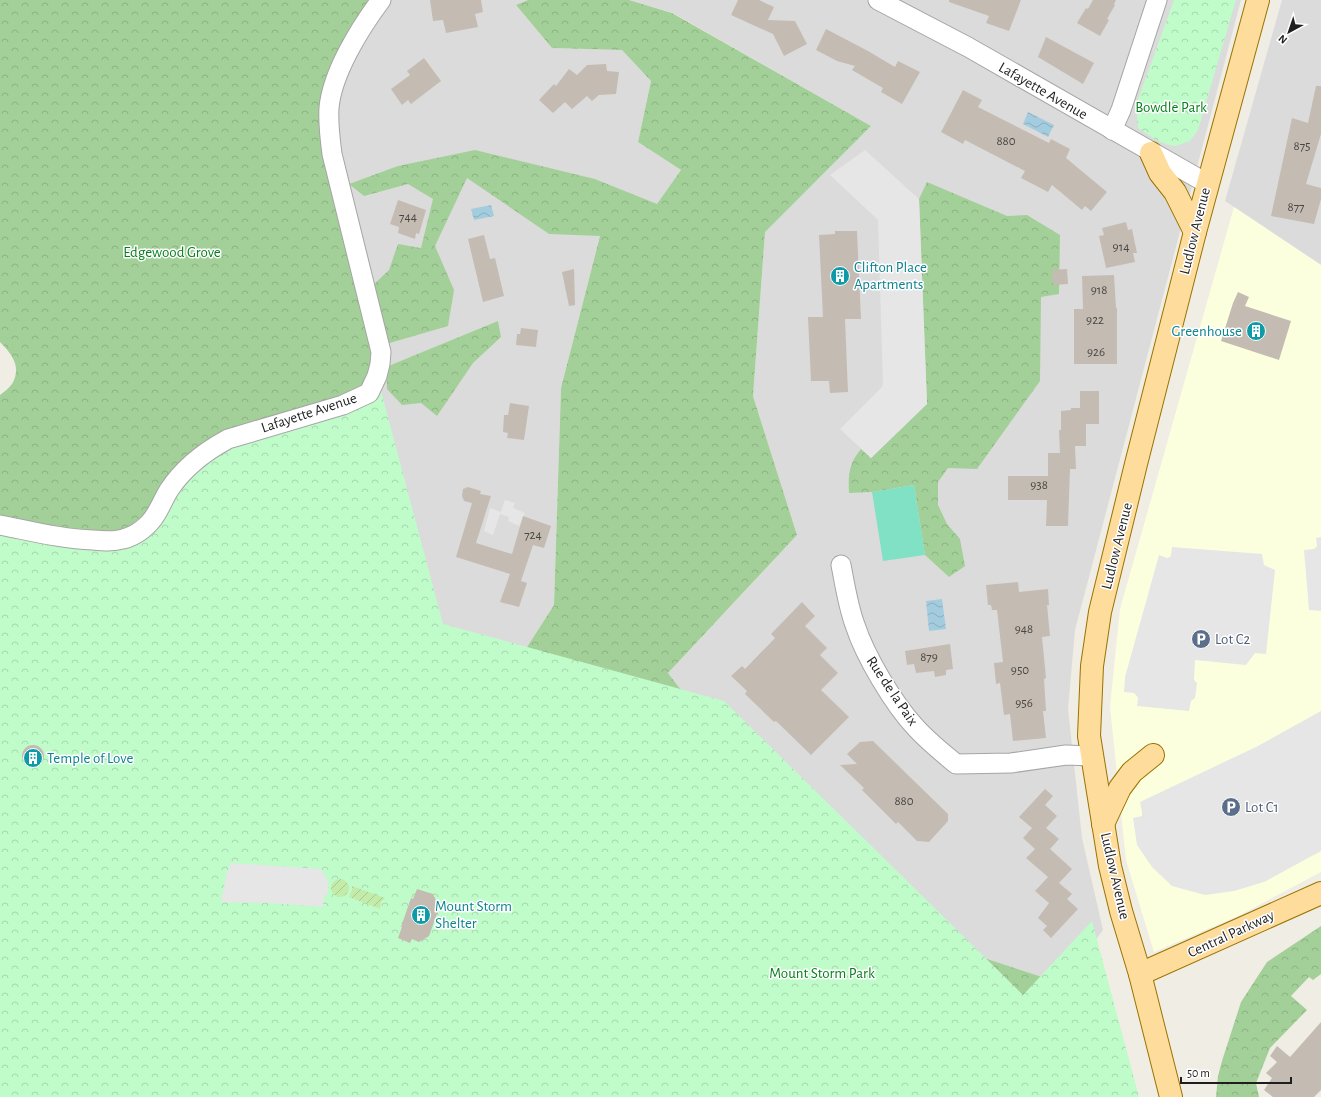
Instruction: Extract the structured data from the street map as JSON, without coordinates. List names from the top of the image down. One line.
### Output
{"streets":{"main road":["Ludlow Avenue","Central Parkway"],"street":["Lafayette Avenue","Rue de la Paix"]},"crossings":[["Lafayette Avenue","Ludlow Avenue"],["Ludlow Avenue","Rue de la Paix"],["Ludlow Avenue","Central Parkway"]],"parks":["Bowdle Park","Edgewood Grove","Mount Storm Park"],"places":{"building":["Clifton Place Apartments","Greenhouse","Temple of Love","Mount Storm Shelter"],"parking":["Lot C2","Lot C1"]},"house_numbers":["880","875","877","744","914","918","922","926","938","724","948","879","950","956","880"],"scale_bar":"50 m","north":"bottom left"}
